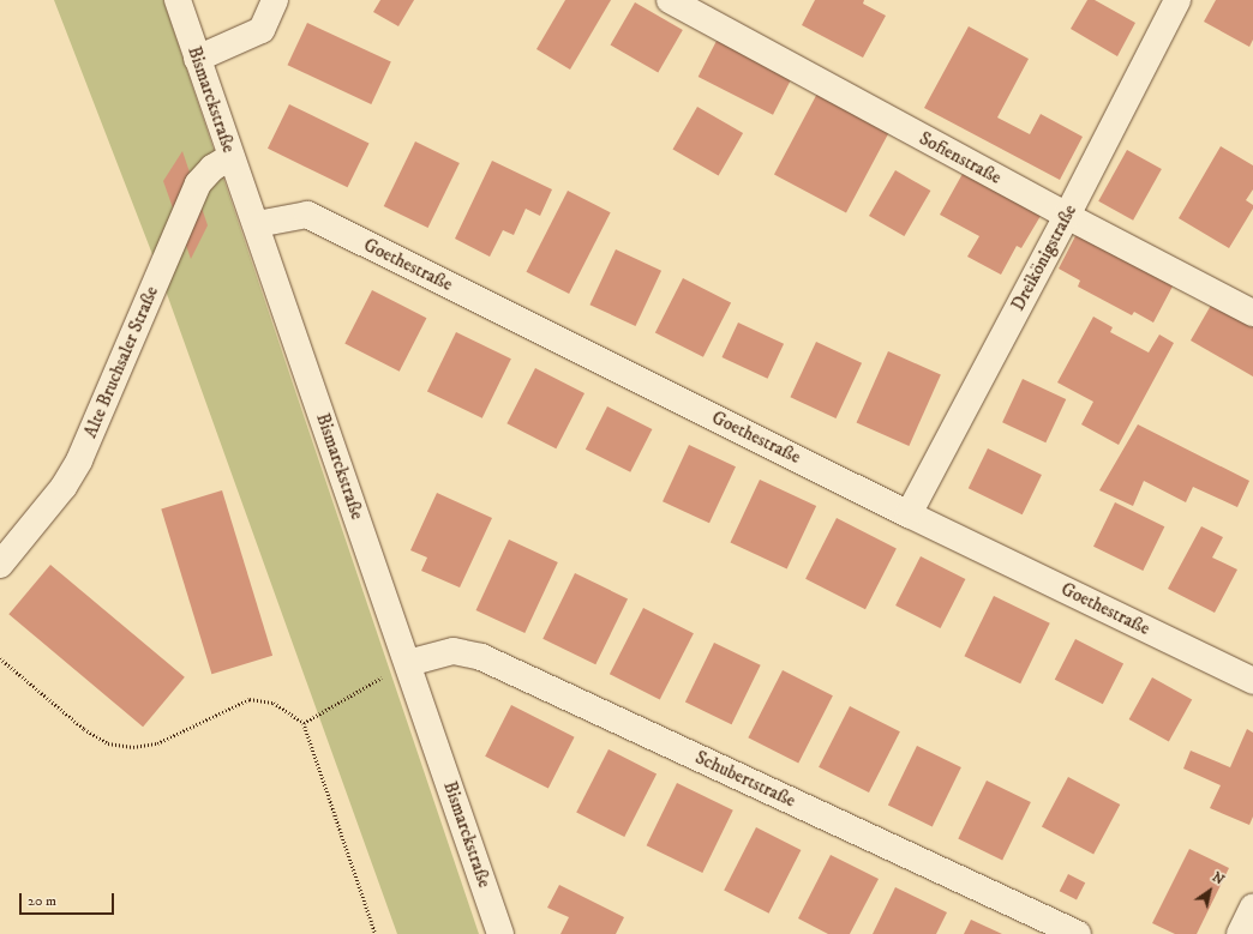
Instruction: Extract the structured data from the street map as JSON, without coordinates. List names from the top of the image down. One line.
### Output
{"streets":{"street":["Bismarckstraße","Sofienstraße","Dreikönigstraße","Goethestraße","Alte Bruchsaler Straße","Schubertstraße"]},"crossings":[["Bismarckstraße","Goethestraße"],["Bismarckstraße","Alte Bruchsaler Straße"],["Bismarckstraße","Schubertstraße"],["Sofienstraße","Dreikönigstraße"],["Dreikönigstraße","Goethestraße"]],"scale_bar":"20 m","north":"top right"}
